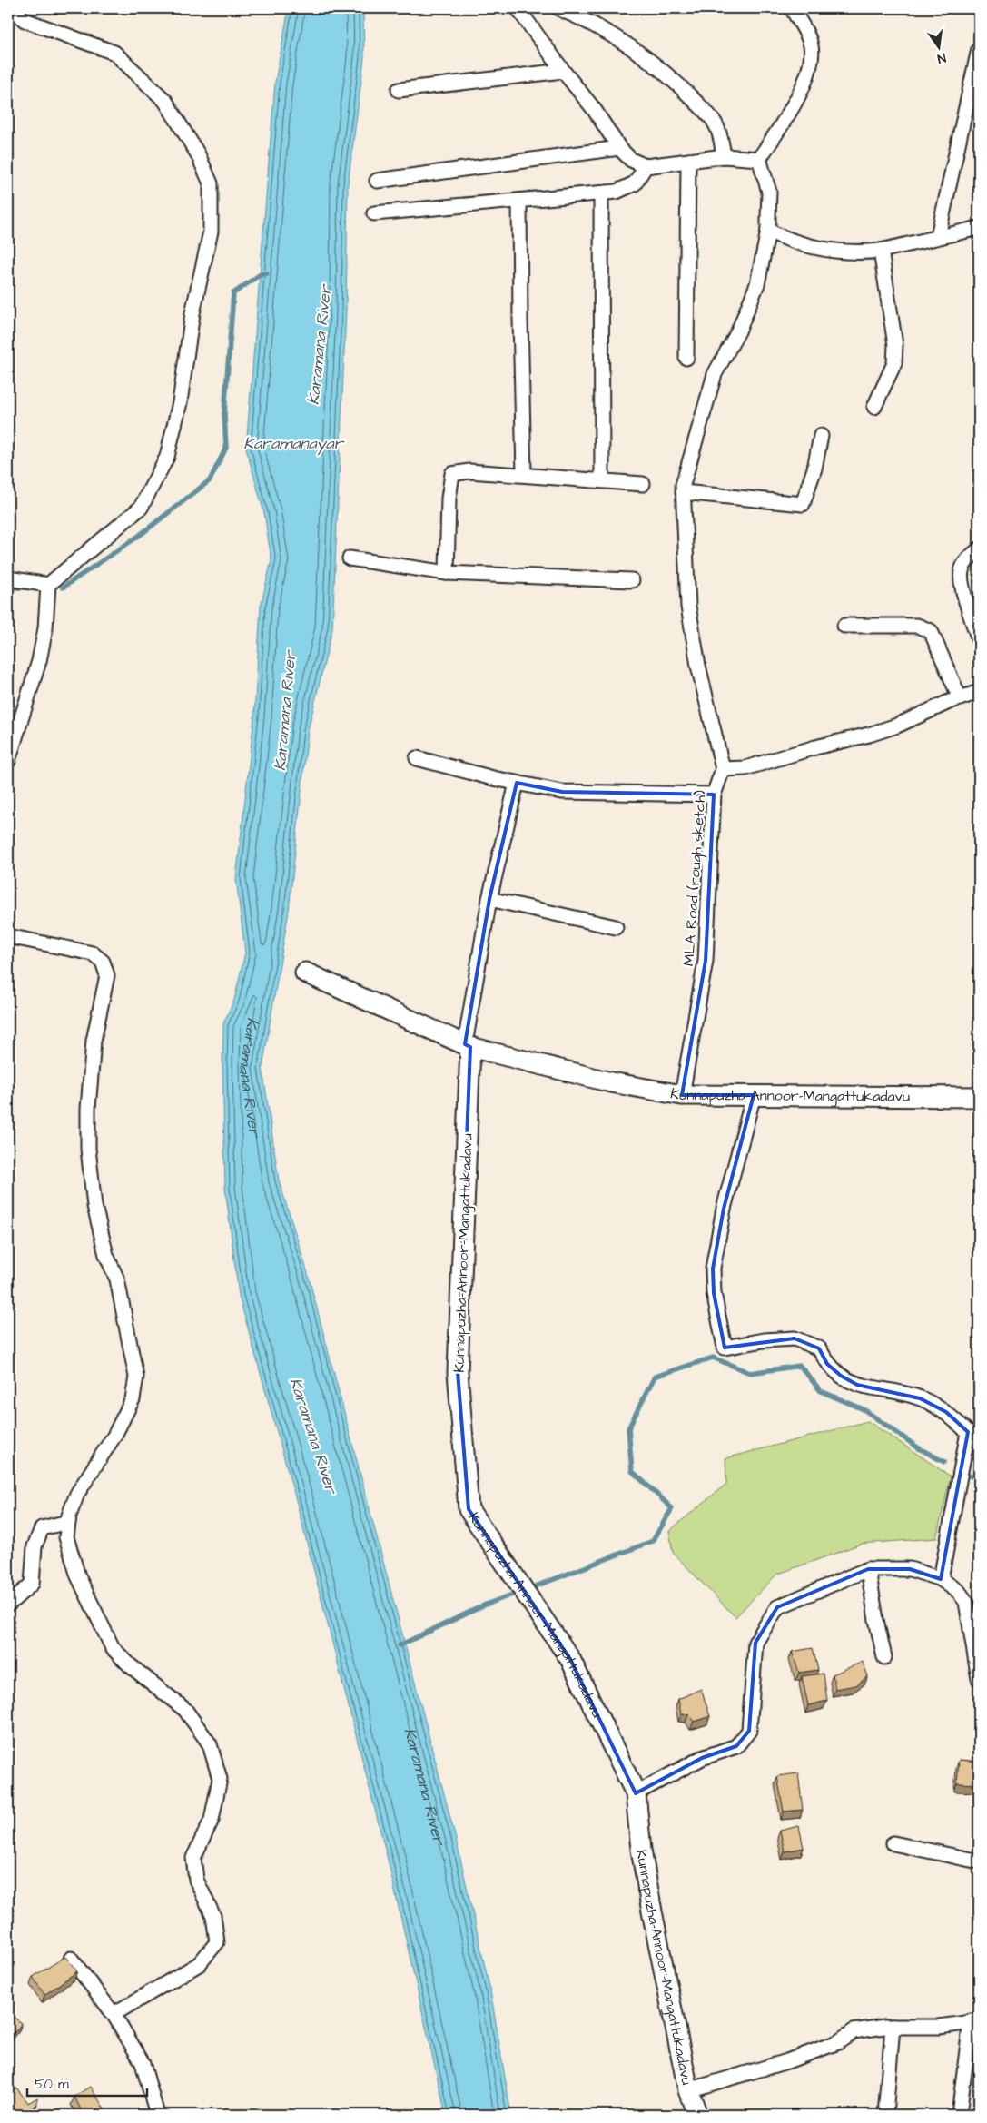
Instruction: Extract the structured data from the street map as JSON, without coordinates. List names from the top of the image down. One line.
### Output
{"streets":{"street":["MLA Road (rough sketch)","Kunnapuzha-Annoor-Mangattukadavu"]},"crossings":[["MLA Road (rough sketch)","Kunnapuzha-Annoor-Mangattukadavu"]],"water":["Karamana River","Karamanayar"],"scale_bar":"50 m","north":"bottom"}
